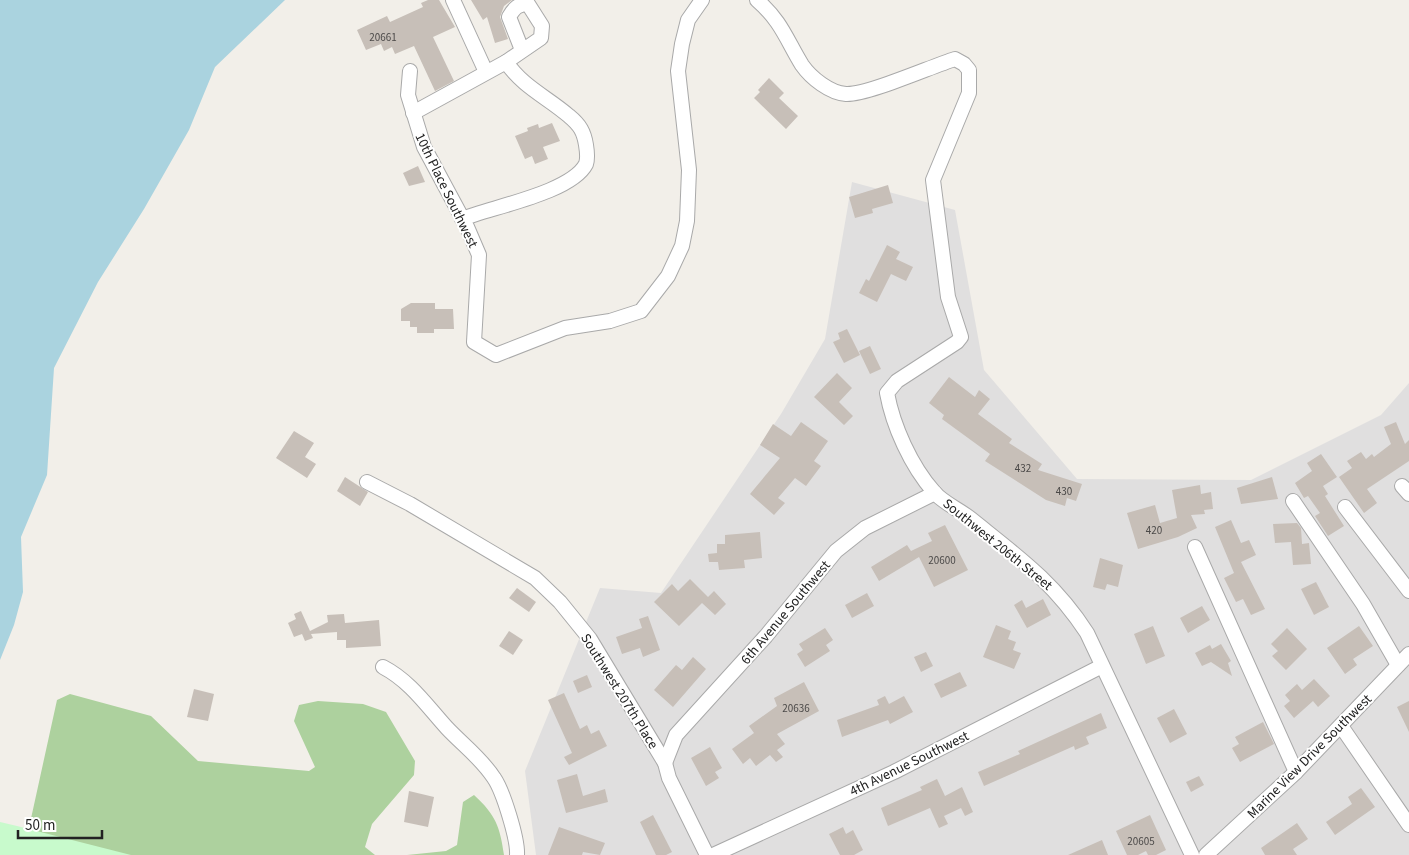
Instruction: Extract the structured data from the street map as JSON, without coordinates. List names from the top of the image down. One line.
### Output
{"streets":{"street":["10th Place Southwest","Southwest 206th Street","6th Avenue Southwest","Southwest 207th Place","Marine View Drive Southwest","4th Avenue Southwest"]},"crossings":[["Southwest 206th Street","6th Avenue Southwest"],["Southwest 206th Street","4th Avenue Southwest"],["6th Avenue Southwest","Southwest 207th Place"]],"house_numbers":["20661","432","430","420","20600","20636","20605"],"scale_bar":"50 m"}
